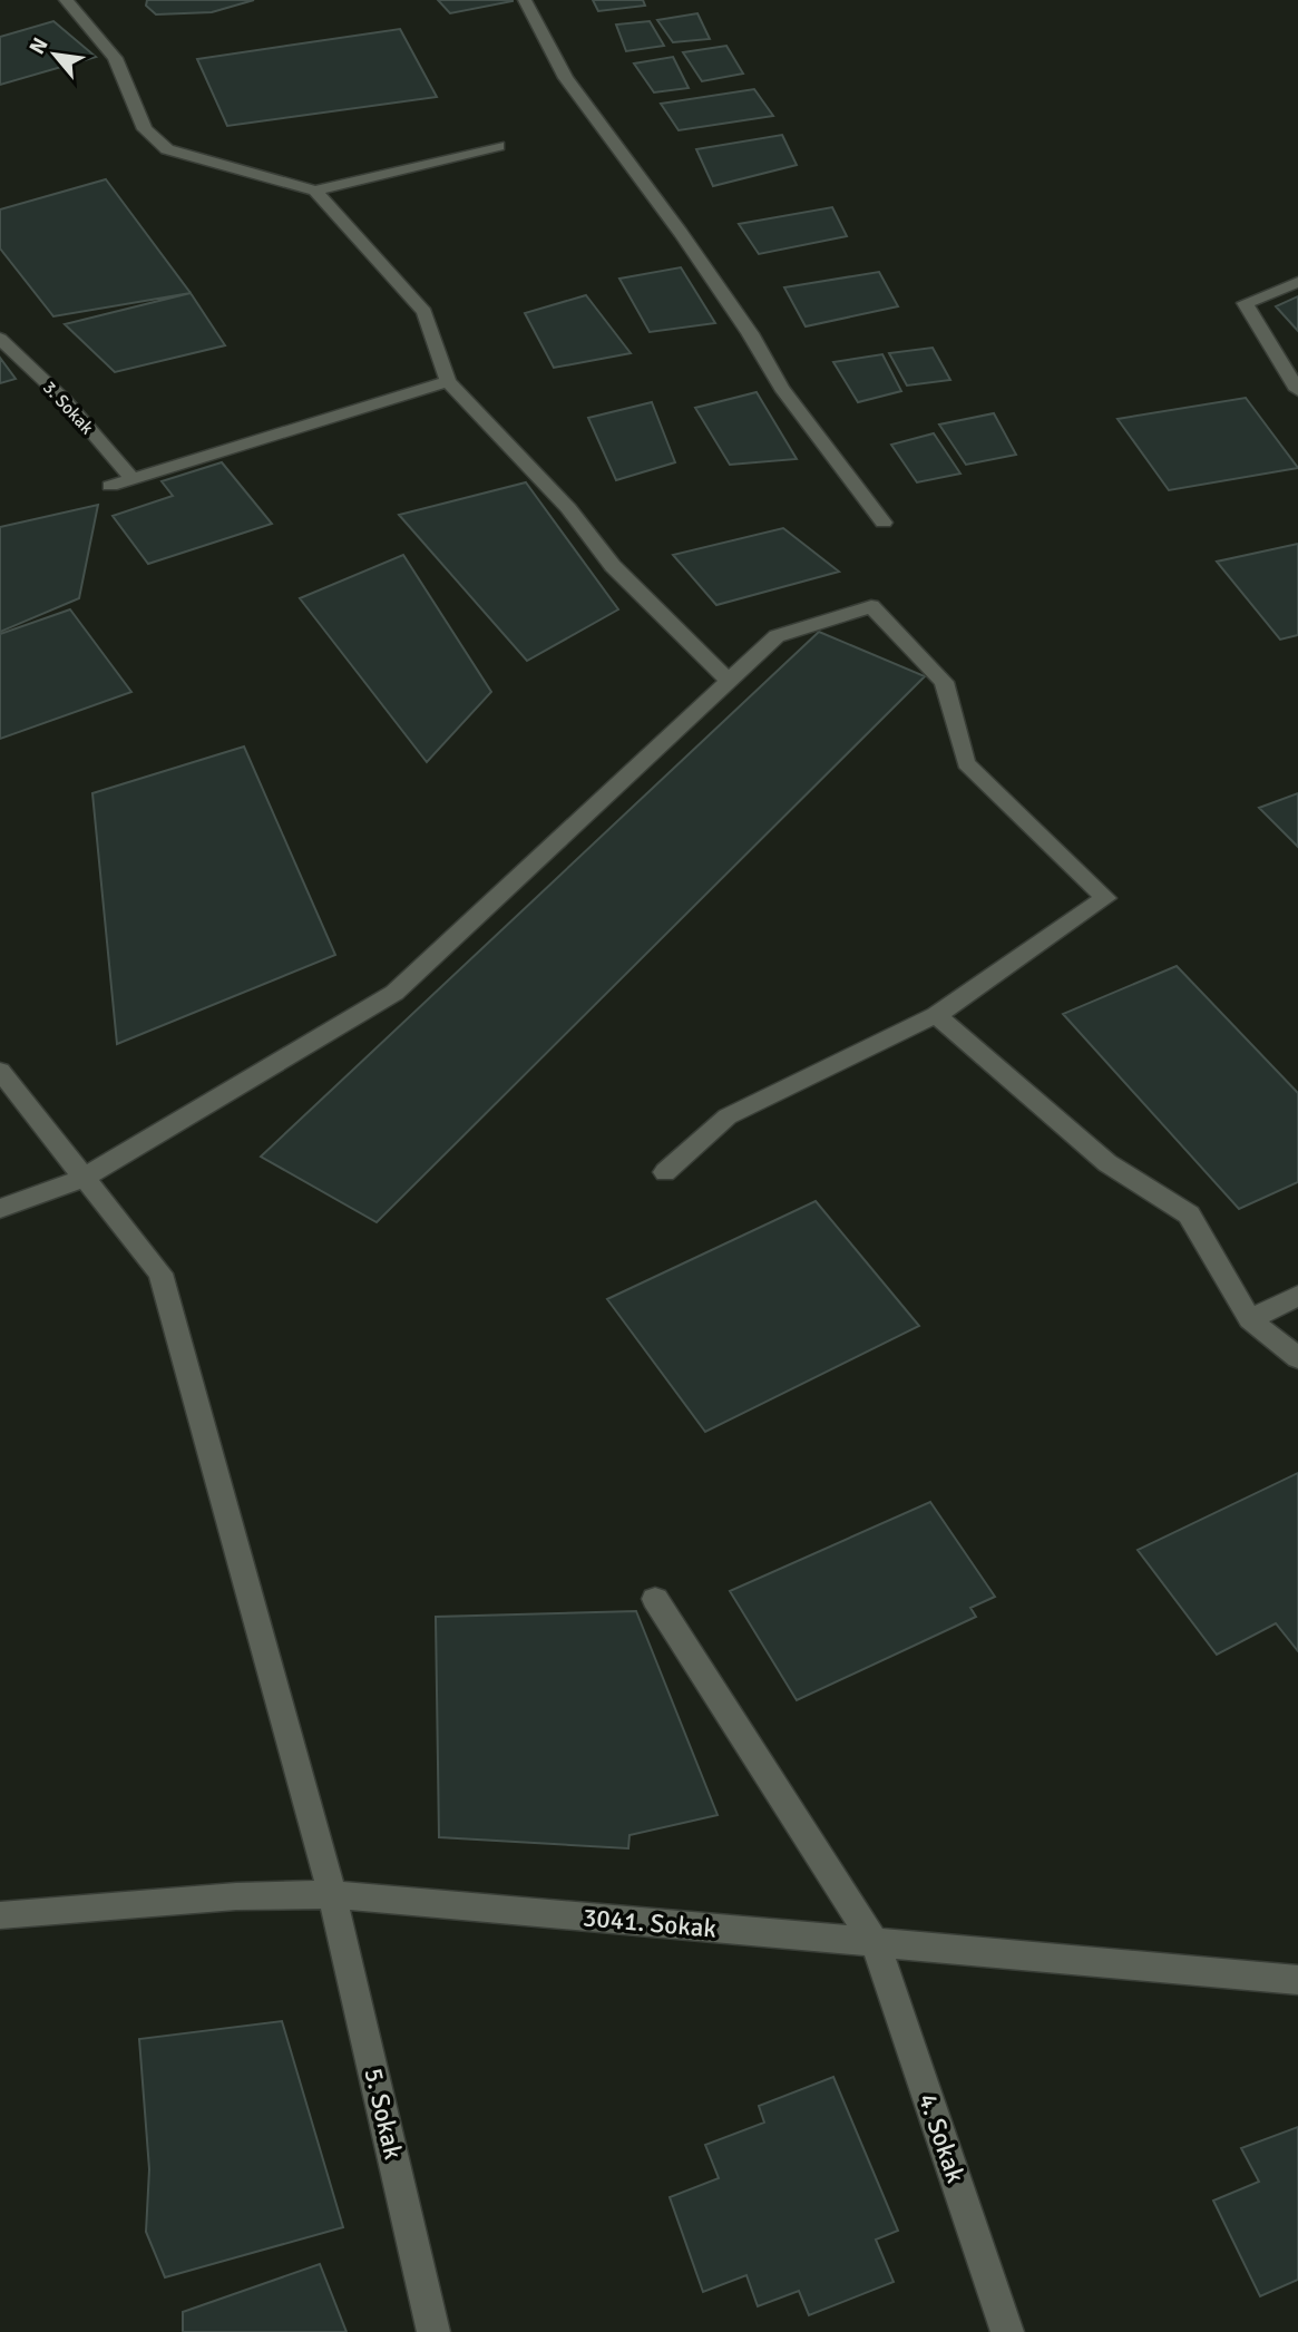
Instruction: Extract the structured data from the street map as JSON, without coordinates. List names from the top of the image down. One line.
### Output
{"streets":{"street":["3. Sokak","3041. Sokak","5. Sokak","4. Sokak"]},"crossings":[["3041. Sokak","5. Sokak"],["3041. Sokak","4. Sokak"]],"north":"top left"}
